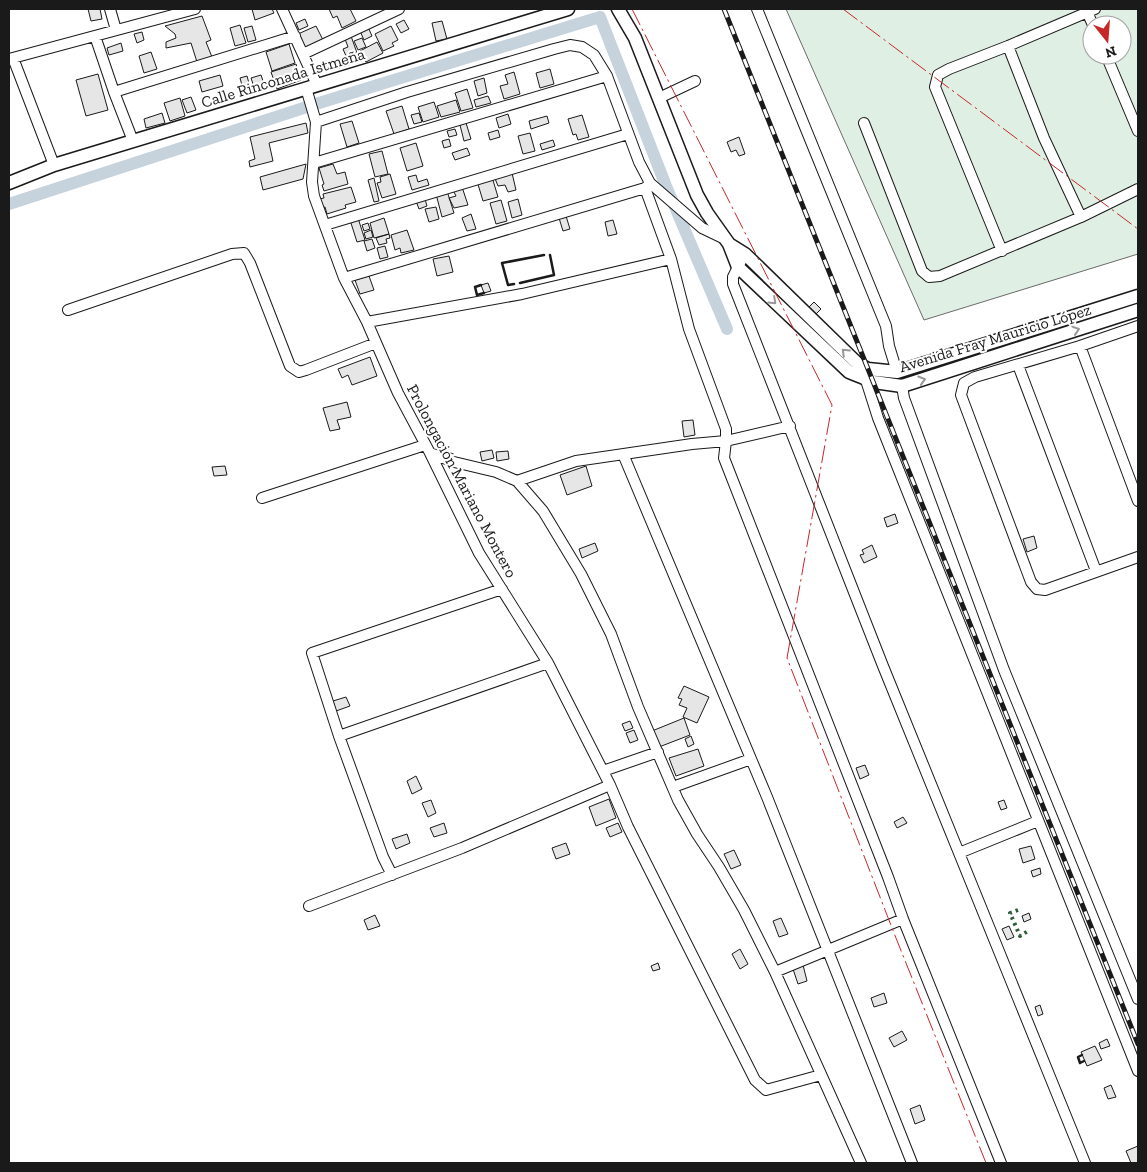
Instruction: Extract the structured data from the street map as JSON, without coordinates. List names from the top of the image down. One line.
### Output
{"streets":{"street":["Calle Rinconada Istmeña","Avenida Fray Mauricio López","Prolongación Mariano Montero"]},"crossings":[["Calle Rinconada Istmeña","Prolongación Mariano Montero"]],"north":"bottom"}
